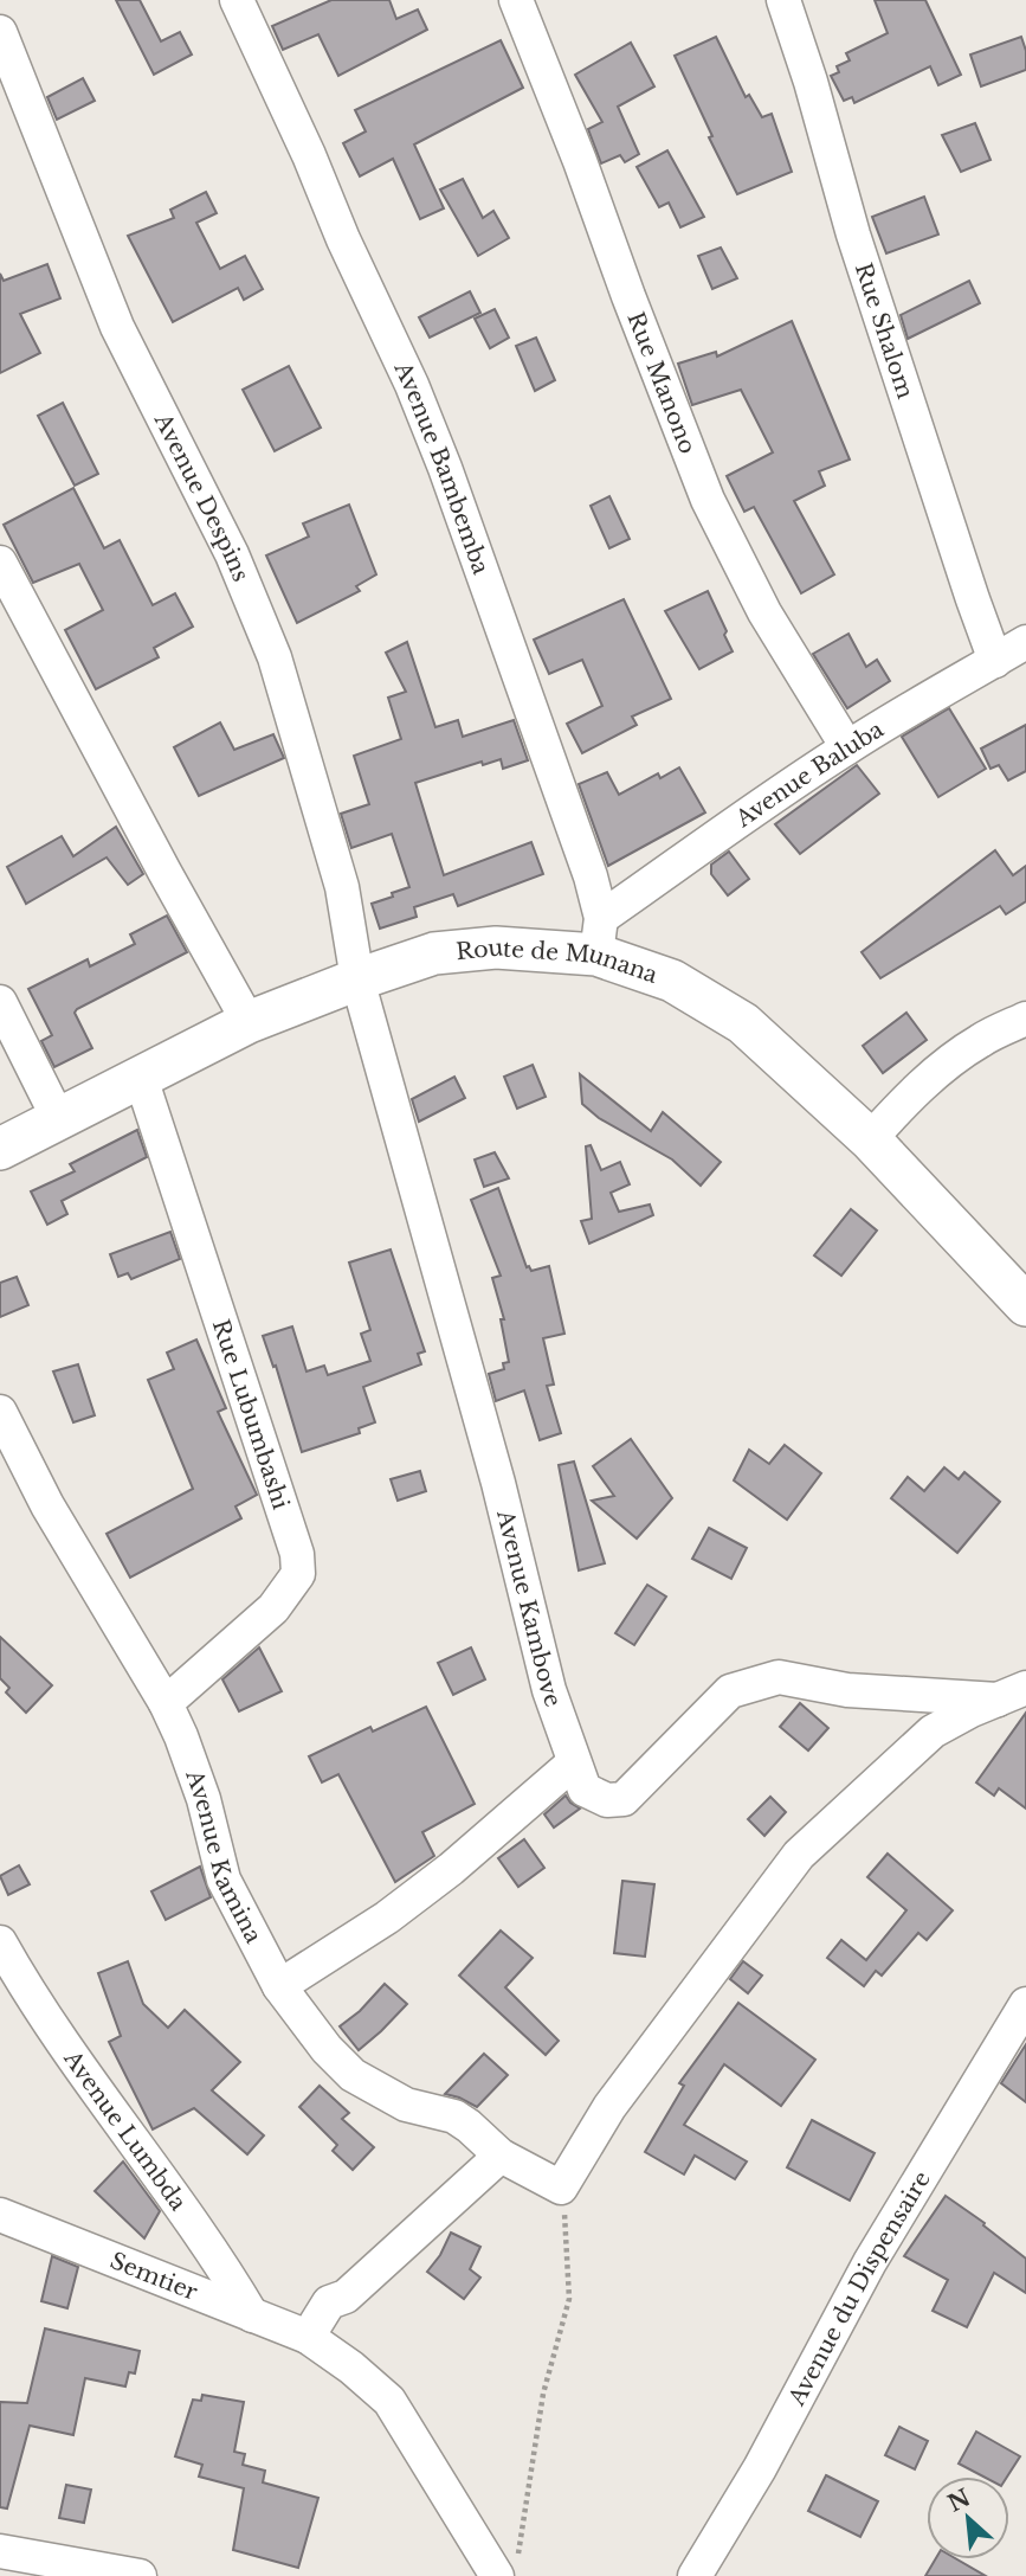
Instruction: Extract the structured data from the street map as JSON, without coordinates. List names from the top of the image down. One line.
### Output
{"streets":{"main road":["Route de Munana"],"street":["Rue Shalom","Rue Manono","Avenue Bambemba","Avenue Despins","Avenue Baluba","Rue Lubumbashi","Avenue Kambove","Avenue Kamina","Avenue Lumbda","Semtier","Avenue du Dispensaire"]},"crossings":[["Rue Shalom","Avenue Baluba"],["Rue Manono","Avenue Baluba"],["Avenue Bambemba","Avenue Baluba"],["Avenue Bambemba","Route de Munana"],["Avenue Despins","Route de Munana"],["Avenue Despins","Avenue Kambove"],["Avenue Baluba","Route de Munana"],["Route de Munana","Rue Lubumbashi"],["Route de Munana","Avenue Kambove"],["Rue Lubumbashi","Avenue Kamina"],["Avenue Lumbda","Semtier"]],"north":"top left"}
